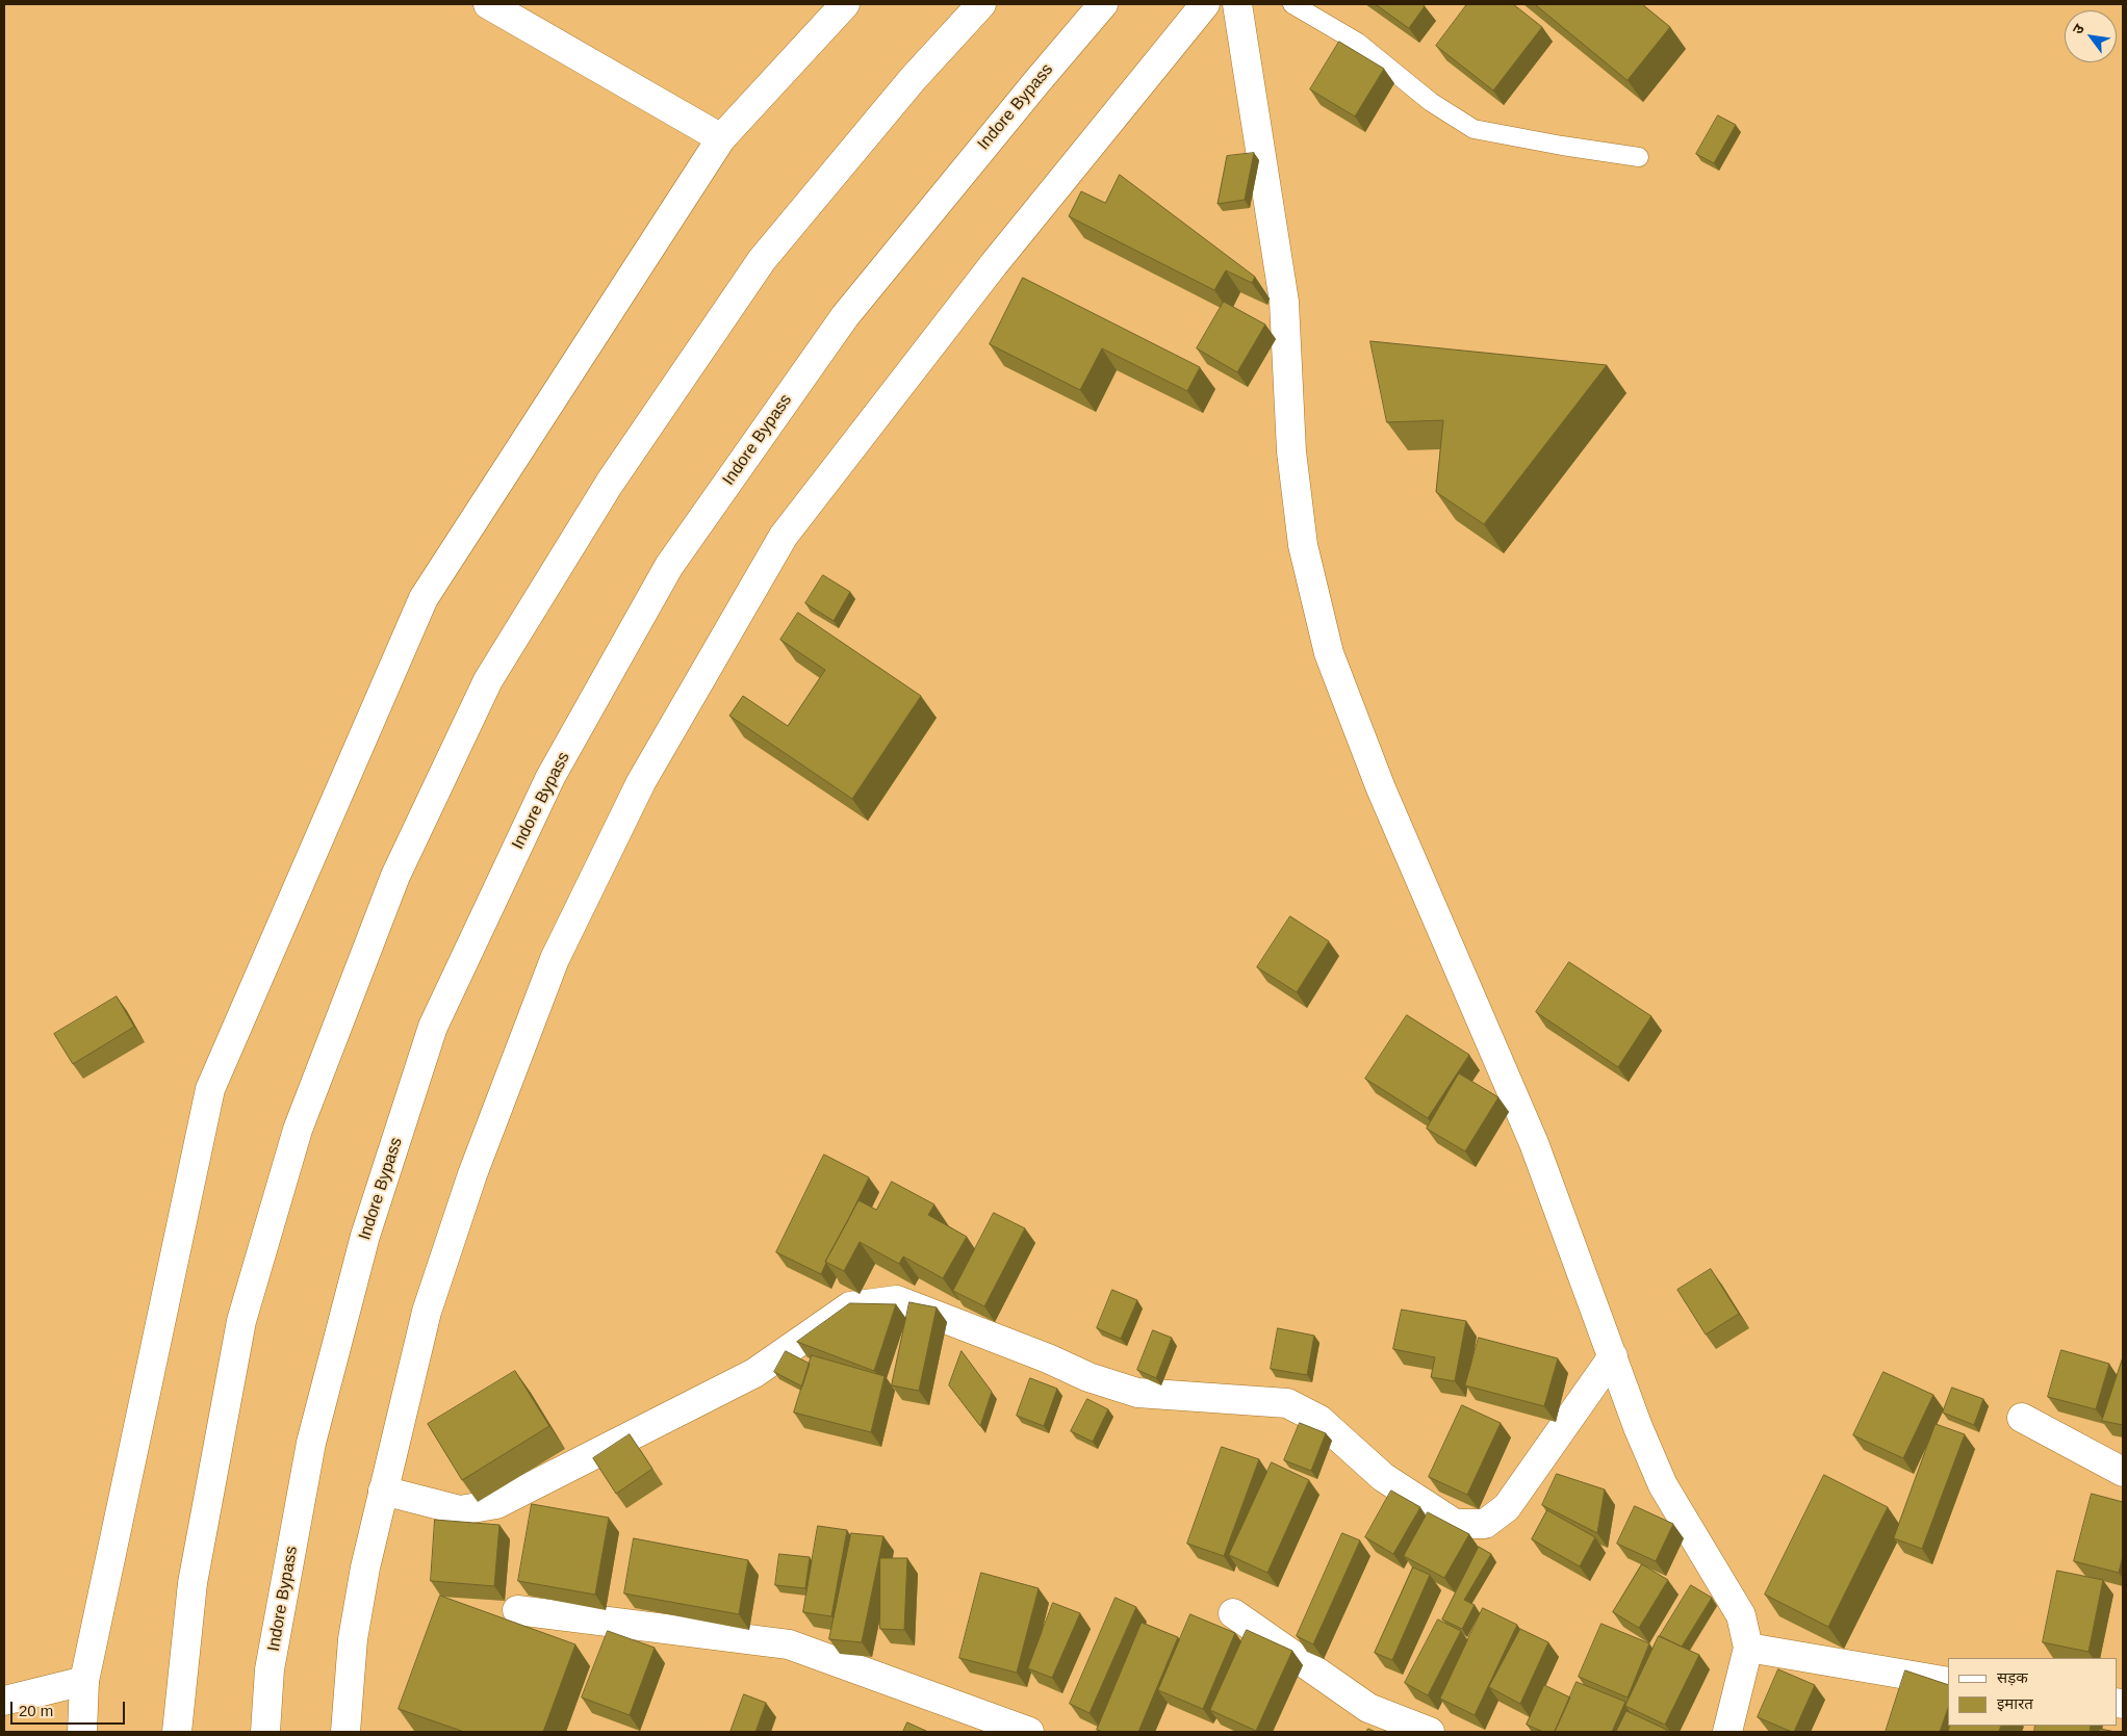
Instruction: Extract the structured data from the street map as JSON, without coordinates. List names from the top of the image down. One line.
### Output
{"streets":{"main road":["Indore Bypass"]},"legend":["सड़क","इमारत"],"scale_bar":"20 m","north":"top left"}
